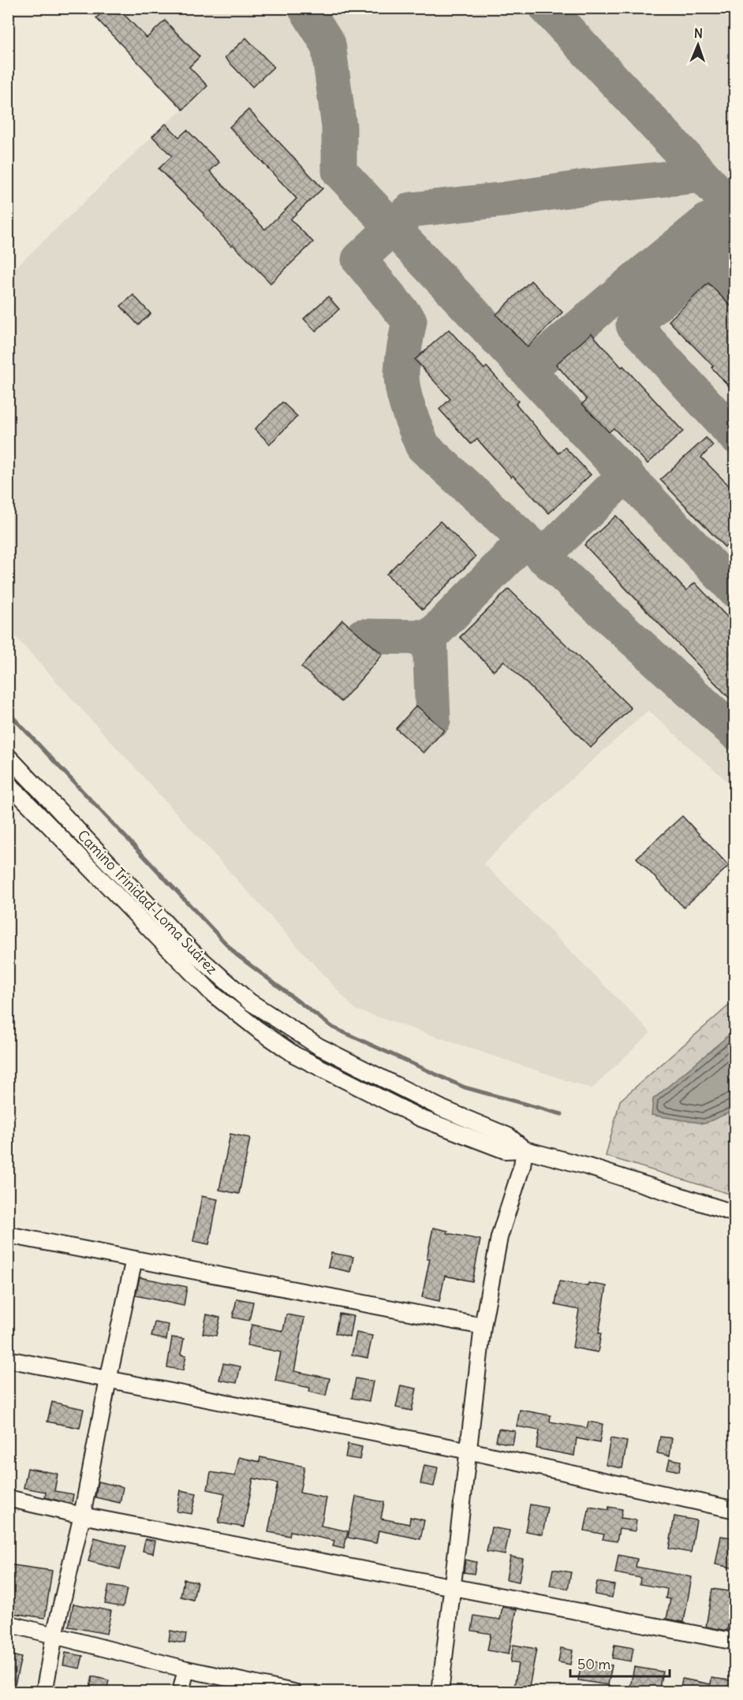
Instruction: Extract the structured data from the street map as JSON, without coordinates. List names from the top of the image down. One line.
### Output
{"streets":{"street":["Camino Trinidad-Loma Suárez"]},"scale_bar":"50 m","north":"top"}
